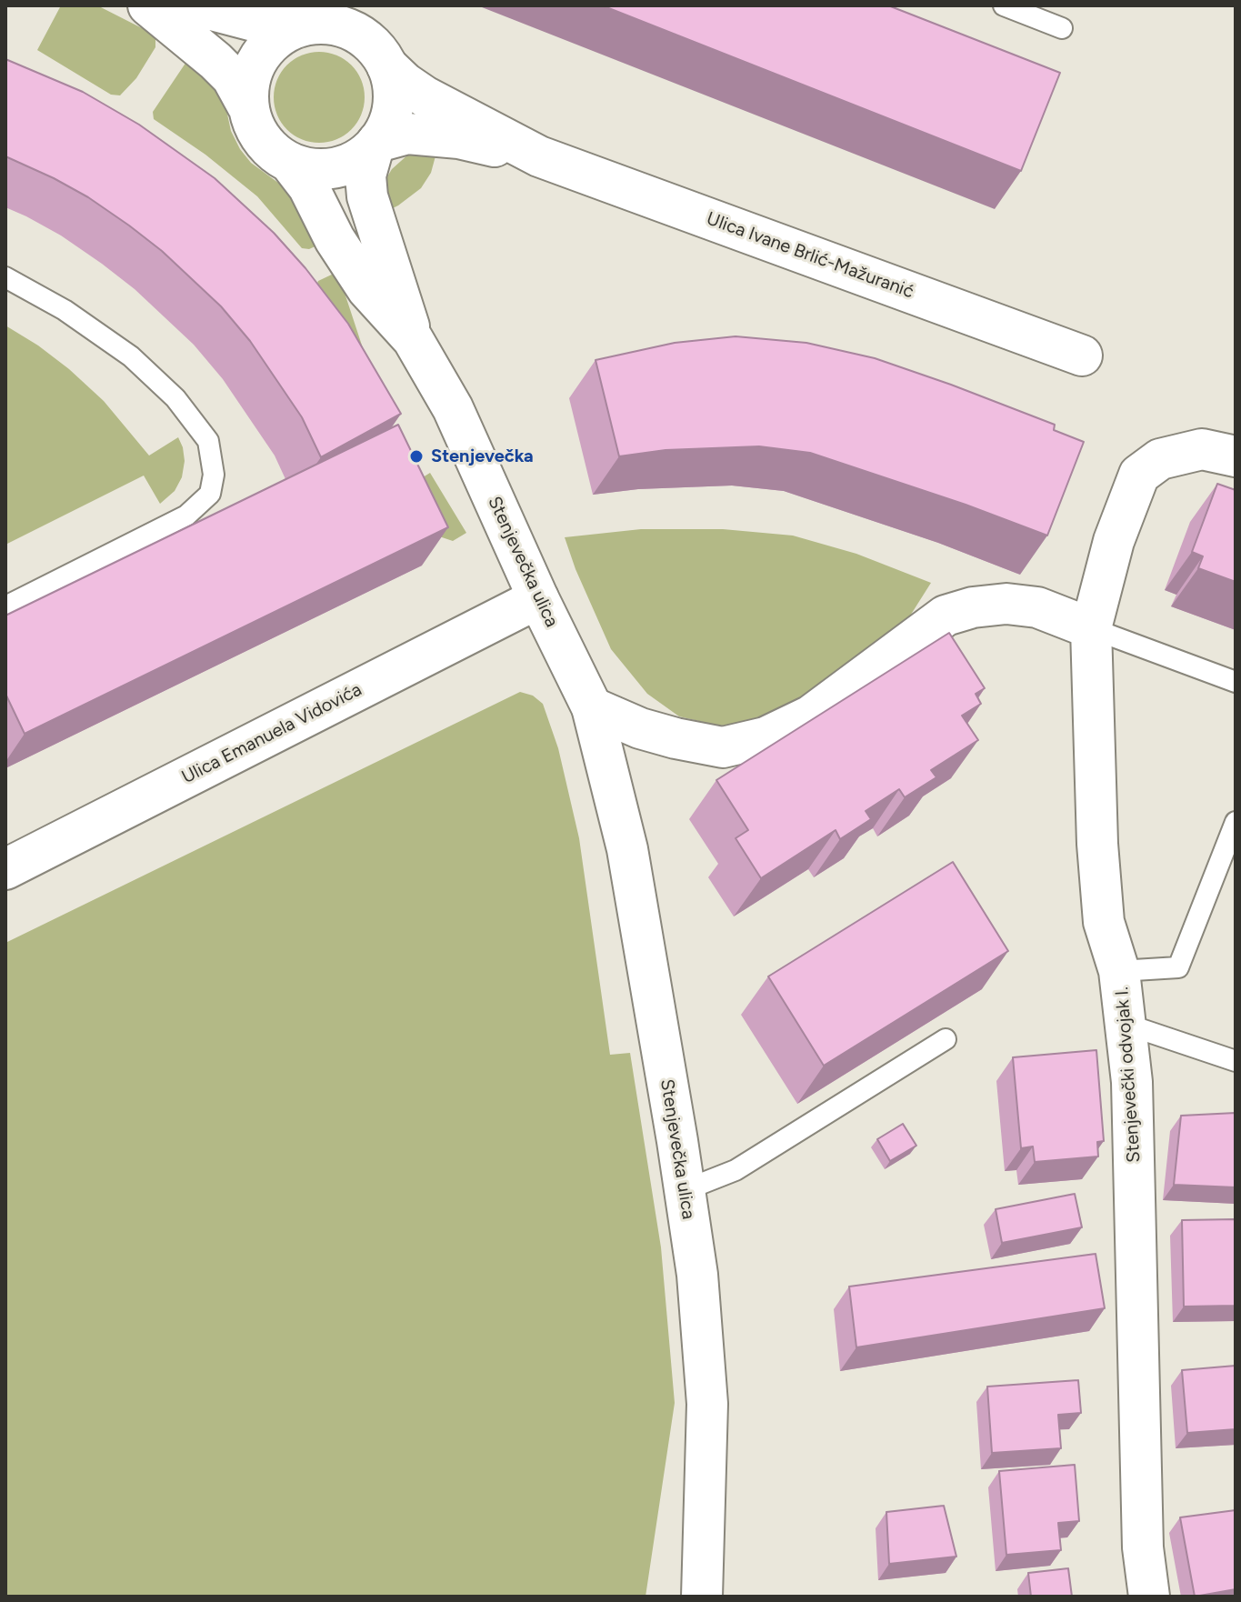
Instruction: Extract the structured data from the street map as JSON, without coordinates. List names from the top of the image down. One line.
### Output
{"streets":{"street":["Ulica Ivane Brlić-Mažuranić","Stenjevečka ulica","Ulica Emanuela Vidovića","Stenjevečki odvojak I."]},"crossings":[["Ulica Ivane Brlić-Mažuranić","Stenjevečka ulica"],["Stenjevečka ulica","Ulica Emanuela Vidovića"]],"places":["Stenjevečka"]}
